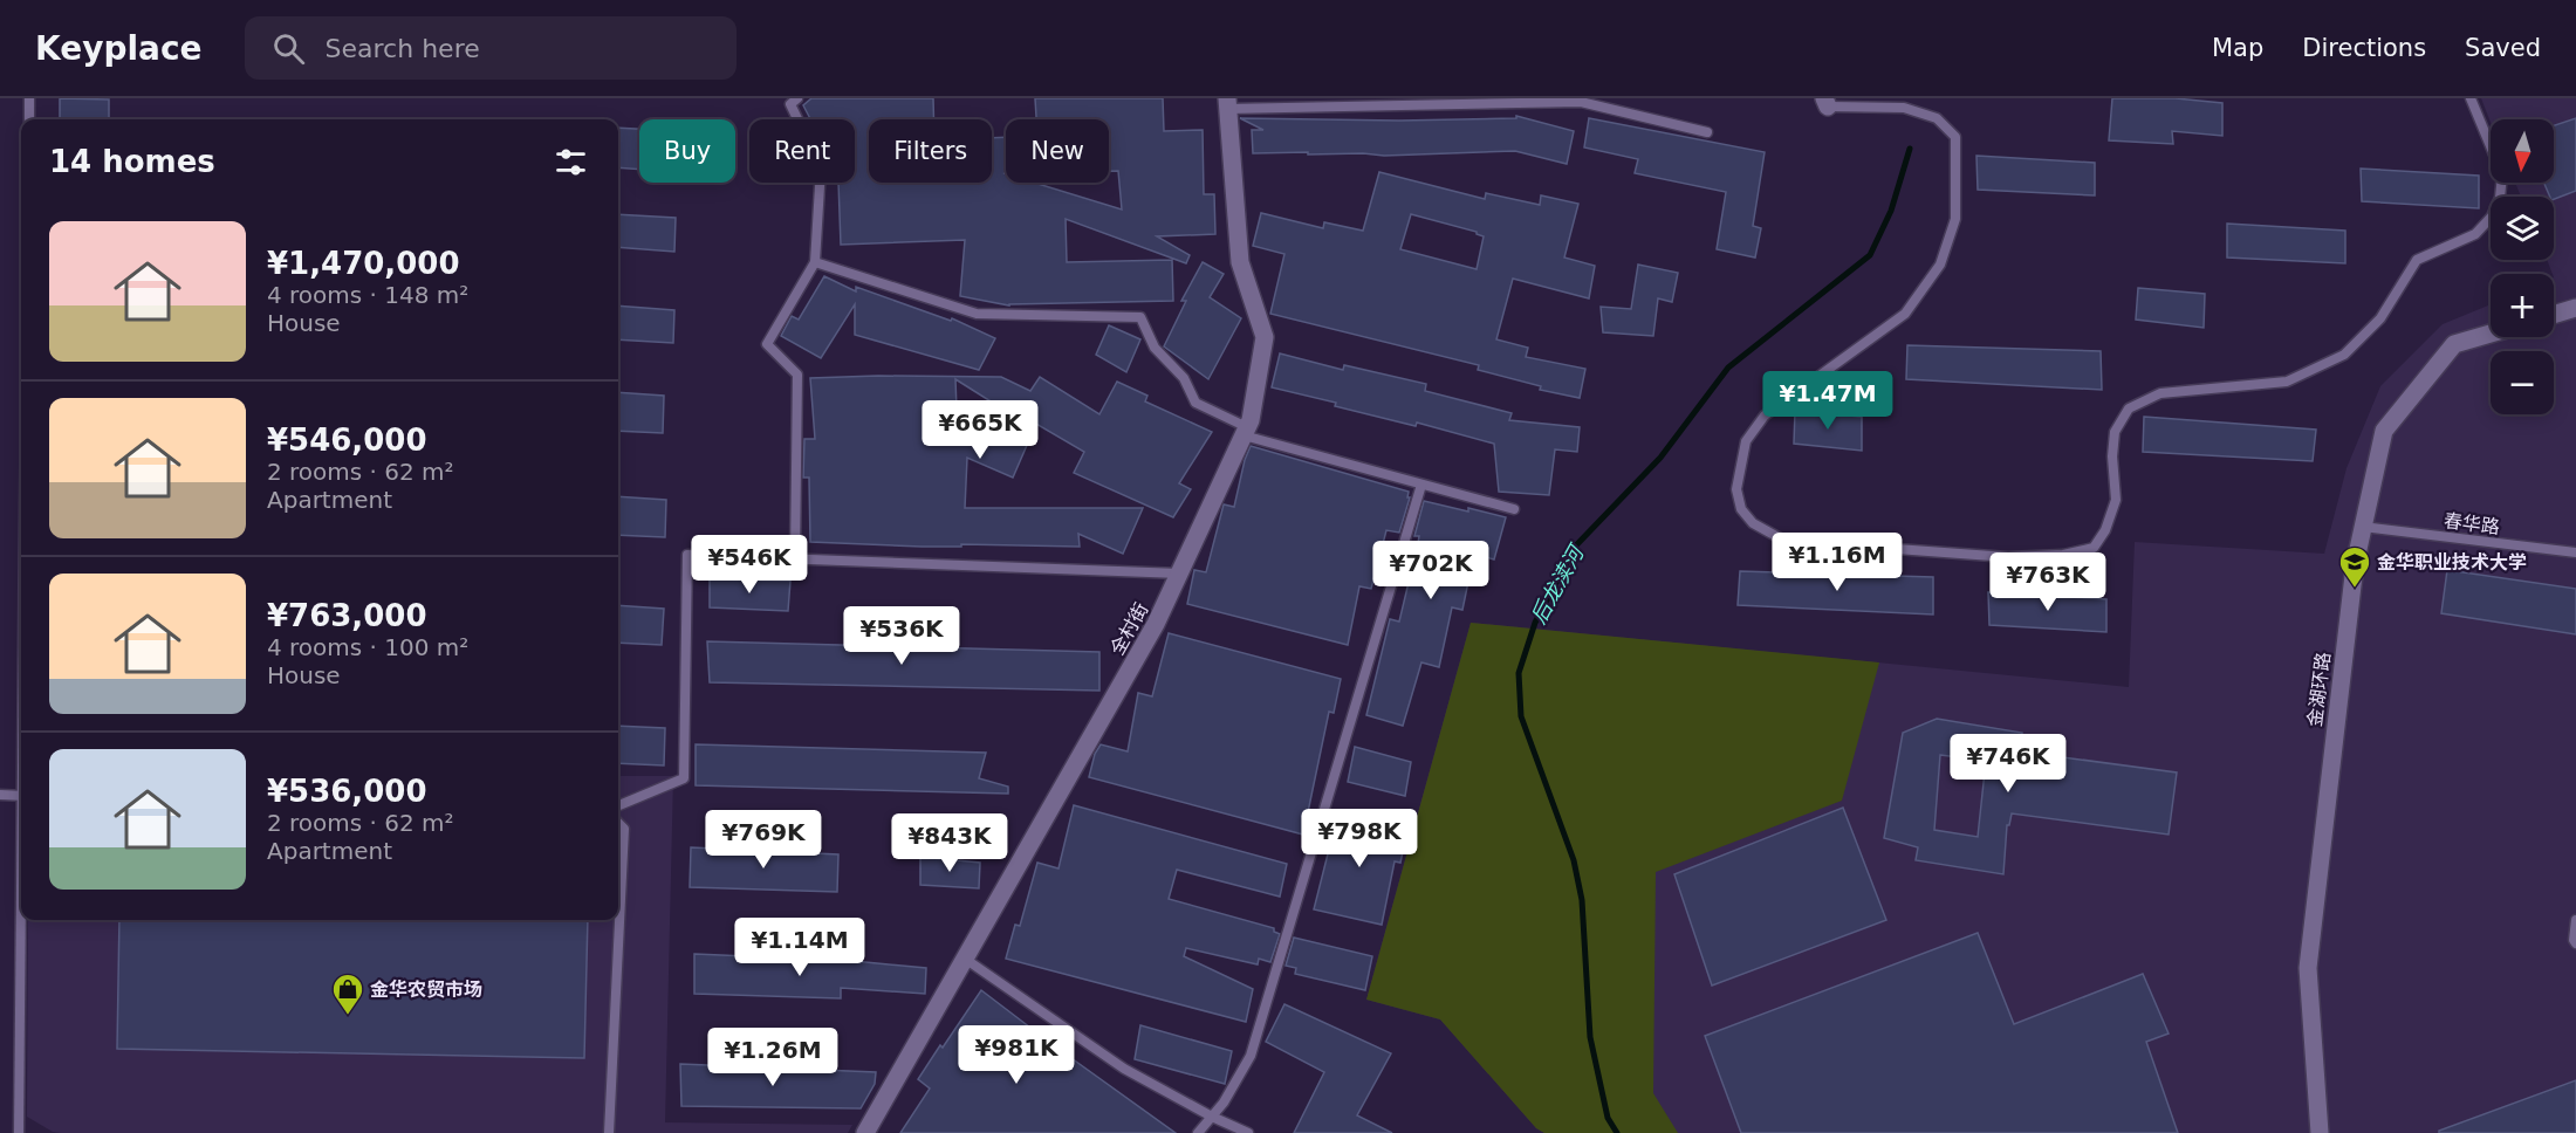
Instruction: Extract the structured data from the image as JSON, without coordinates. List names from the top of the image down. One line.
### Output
{"streets":{"street":["全村街","金湖环路"],"lane":["春华路"]},"crossings":[["春华路","金湖环路"]],"water":["后龙渎河"],"places":{"school or university":["金华职业技术大学"],"shop":["金华农贸市场"]},"north":"bottom","page":{"header":"Keyplace","search":"Search here","nav":["Map","Directions","Saved"],"map_buttons":["+","−"],"chip":["Buy","Rent","Filters","New"],"heading":"14 homes","list":[{"name":"¥1,470,000","note":"4 rooms · 148 m² · House"},{"name":"¥546,000","note":"2 rooms · 62 m² · Apartment"},{"name":"¥763,000","note":"4 rooms · 100 m² · House"},{"name":"¥536,000","note":"2 rooms · 62 m² · Apartment"}],"price":["¥1.47M","¥665K","¥1.16M","¥546K","¥702K","¥763K","¥536K","¥746K","¥798K","¥769K","¥843K","¥1.14M","¥981K","¥1.26M"]}}
